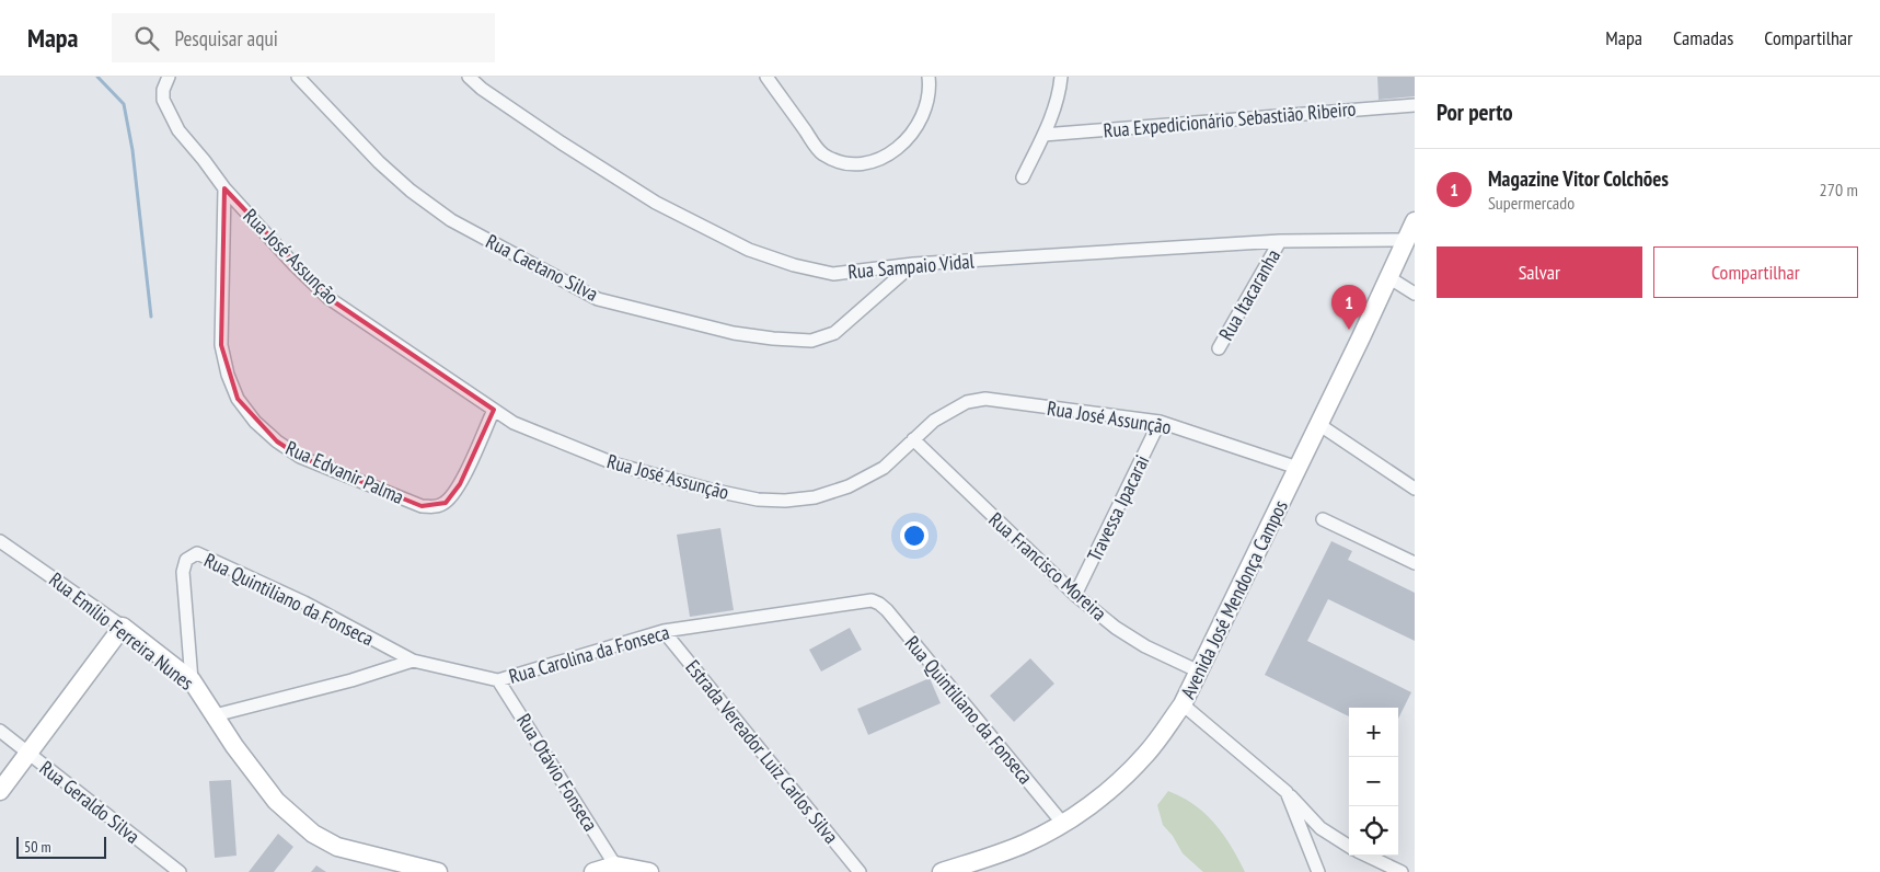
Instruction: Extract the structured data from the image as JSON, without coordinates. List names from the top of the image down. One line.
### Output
{"streets":{"main road":["Avenida José Mendonça Campos","Rua Emílio Ferreira Nunes"],"street":["Rua Expedicionário Sebastião Ribeiro","Rua José Assunção","Rua Sampaio Vidal","Rua Caetano Silva","Rua Itacaranha","Rua Edvanir Palma","Travessa Ipacarai","Rua Francisco Moreira","Rua Quintiliano da Fonseca","Rua Carolina da Fonseca","Estrada Vereador Luiz Carlos Silva","Rua Otávio Fonseca","Rua Geraldo Silva"]},"crossings":[["Rua José Assunção","Rua Edvanir Palma"],["Rua José Assunção","Travessa Ipacarai"],["Rua José Assunção","Rua Francisco Moreira"],["Rua José Assunção","Avenida José Mendonça Campos"],["Rua Sampaio Vidal","Rua Caetano Silva"],["Rua Sampaio Vidal","Rua Itacaranha"],["Rua Sampaio Vidal","Avenida José Mendonça Campos"],["Travessa Ipacarai","Rua Francisco Moreira"],["Rua Francisco Moreira","Avenida José Mendonça Campos"],["Rua Quintiliano da Fonseca","Avenida José Mendonça Campos"],["Rua Quintiliano da Fonseca","Rua Emílio Ferreira Nunes"],["Rua Quintiliano da Fonseca","Rua Carolina da Fonseca"],["Rua Carolina da Fonseca","Estrada Vereador Luiz Carlos Silva"],["Rua Carolina da Fonseca","Rua Otávio Fonseca"]],"scale_bar":"50 m","page":{"header":"Mapa","search":"Pesquisar aqui","nav":["Mapa","Camadas","Compartilhar"],"heading":"Por perto","list":[{"mark":"1","name":"Magazine Vitor Colchões","note":"Supermercado","value":"270 m"}],"buttons":["Salvar","Compartilhar"],"pins":"1","map_buttons":["+","−"],"scale":"50 m"}}
